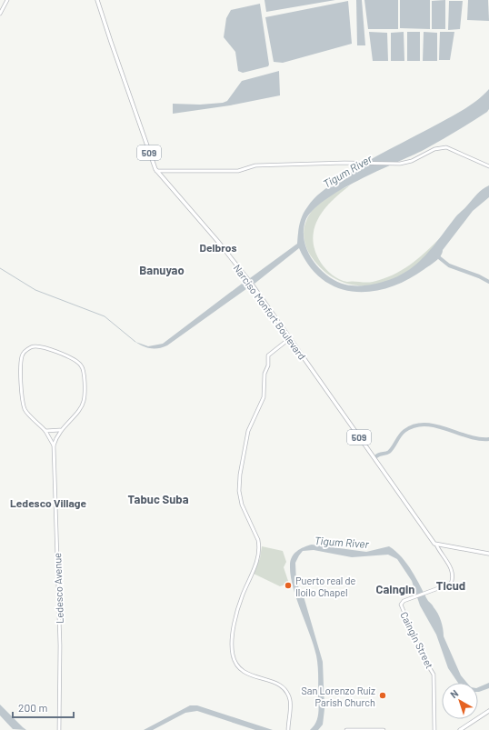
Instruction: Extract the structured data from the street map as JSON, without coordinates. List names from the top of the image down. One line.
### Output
{"streets":{"main road":["509","Narciso Monfort Boulevard"],"street":["Ledesco Avenue","Caingin Street"]},"crossings":[["Narciso Monfort Boulevard","Caingin Street"]],"districts":["Delbros","Banuyao","Tabuc Suba","Ledesco Village","Ticud","Caingin"],"water":["Tigum River"],"places":["Puerto real de Iloilo Chapel","San Lorenzo Ruiz Parish Church"],"scale_bar":"200 m","north":"top left"}
